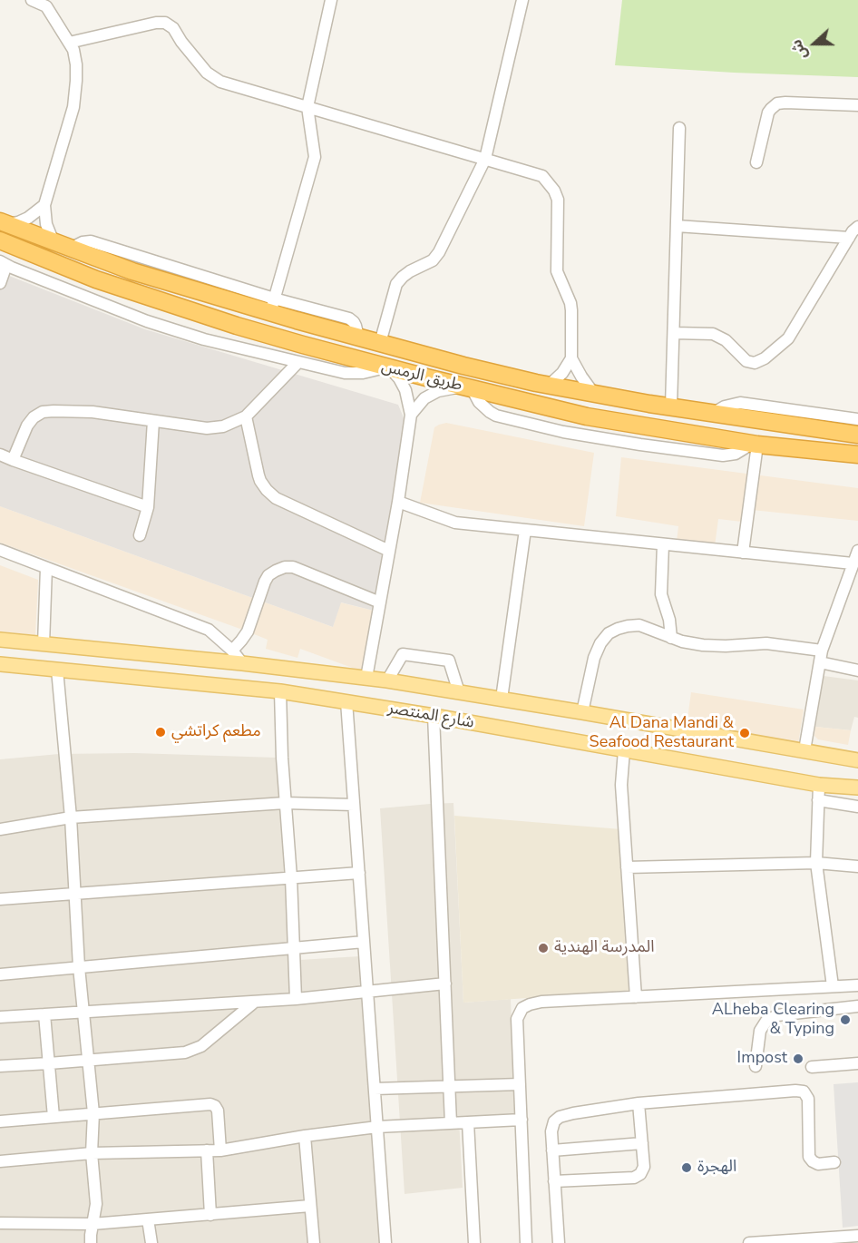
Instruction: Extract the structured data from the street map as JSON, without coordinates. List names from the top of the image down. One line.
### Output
{"streets":{"highway":["طريق الرمس"],"main road":["شارع المنتصر"]},"places":["مطعم كراتشي","Al Dana Mandi & Seafood Restaurant","المدرسة الهندية","ALheba Clearing & Typing","Impost","الهجرة"],"north":"left"}
